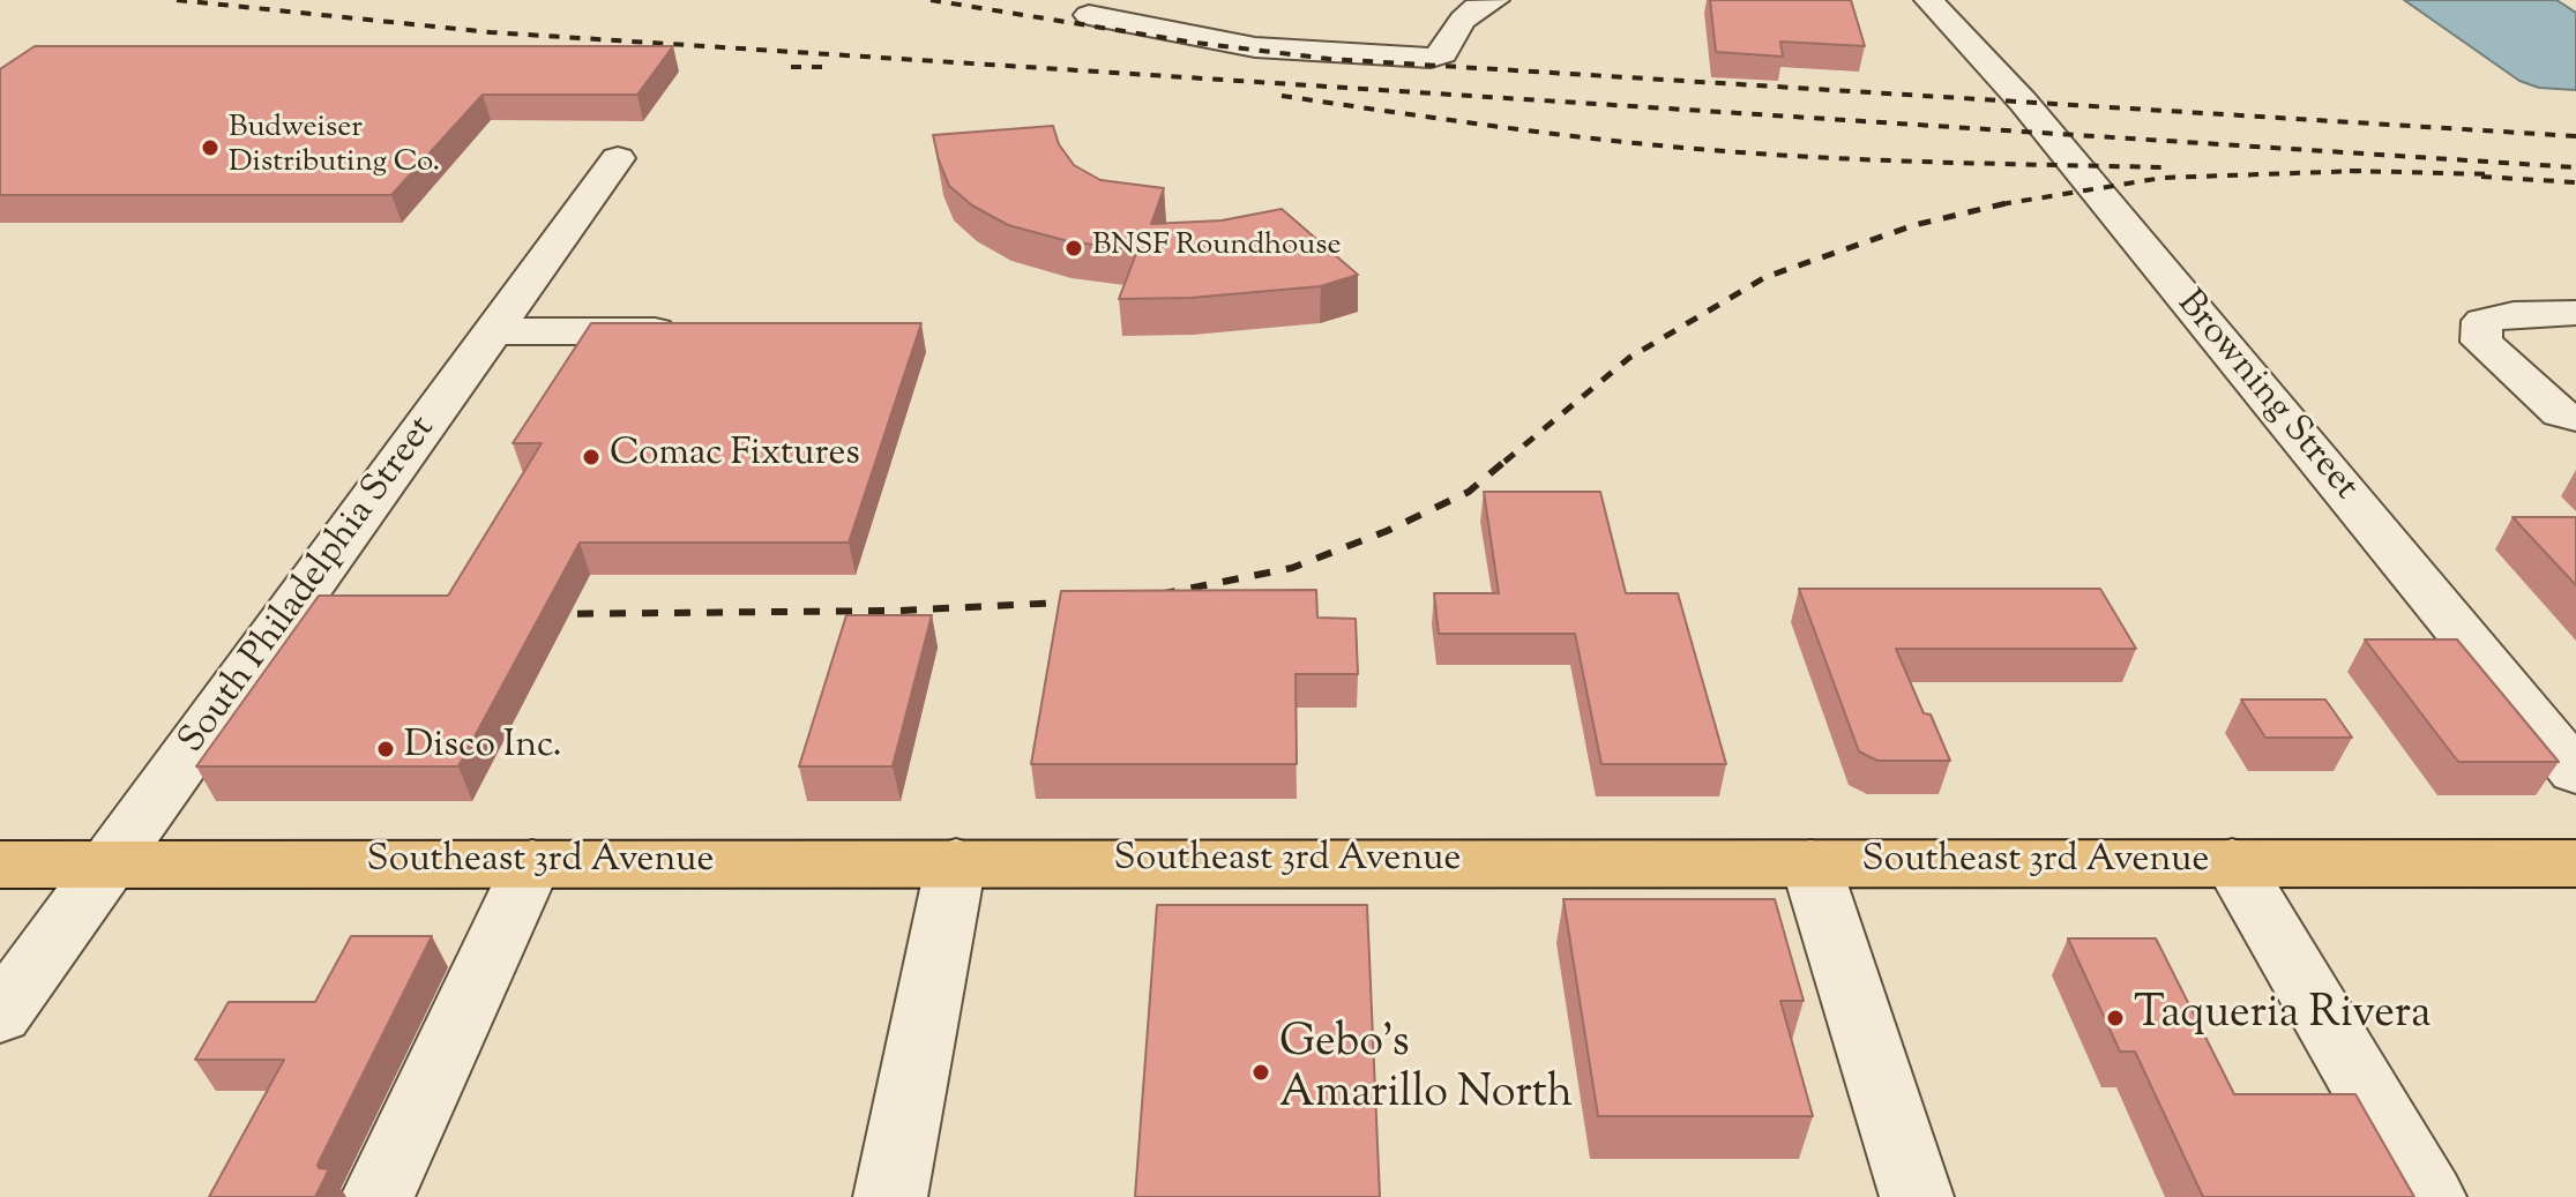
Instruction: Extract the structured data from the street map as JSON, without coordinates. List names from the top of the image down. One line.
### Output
{"streets":{"main road":["Southeast 3rd Avenue"],"street":["Browning Street","South Philadelphia Street"]},"crossings":[["South Philadelphia Street","Southeast 3rd Avenue"]],"places":["Budweiser Distributing Co.","BNSF Roundhouse","Comac Fixtures","Disco Inc.","Taqueria Rivera","Gebo's Amarillo North"]}
